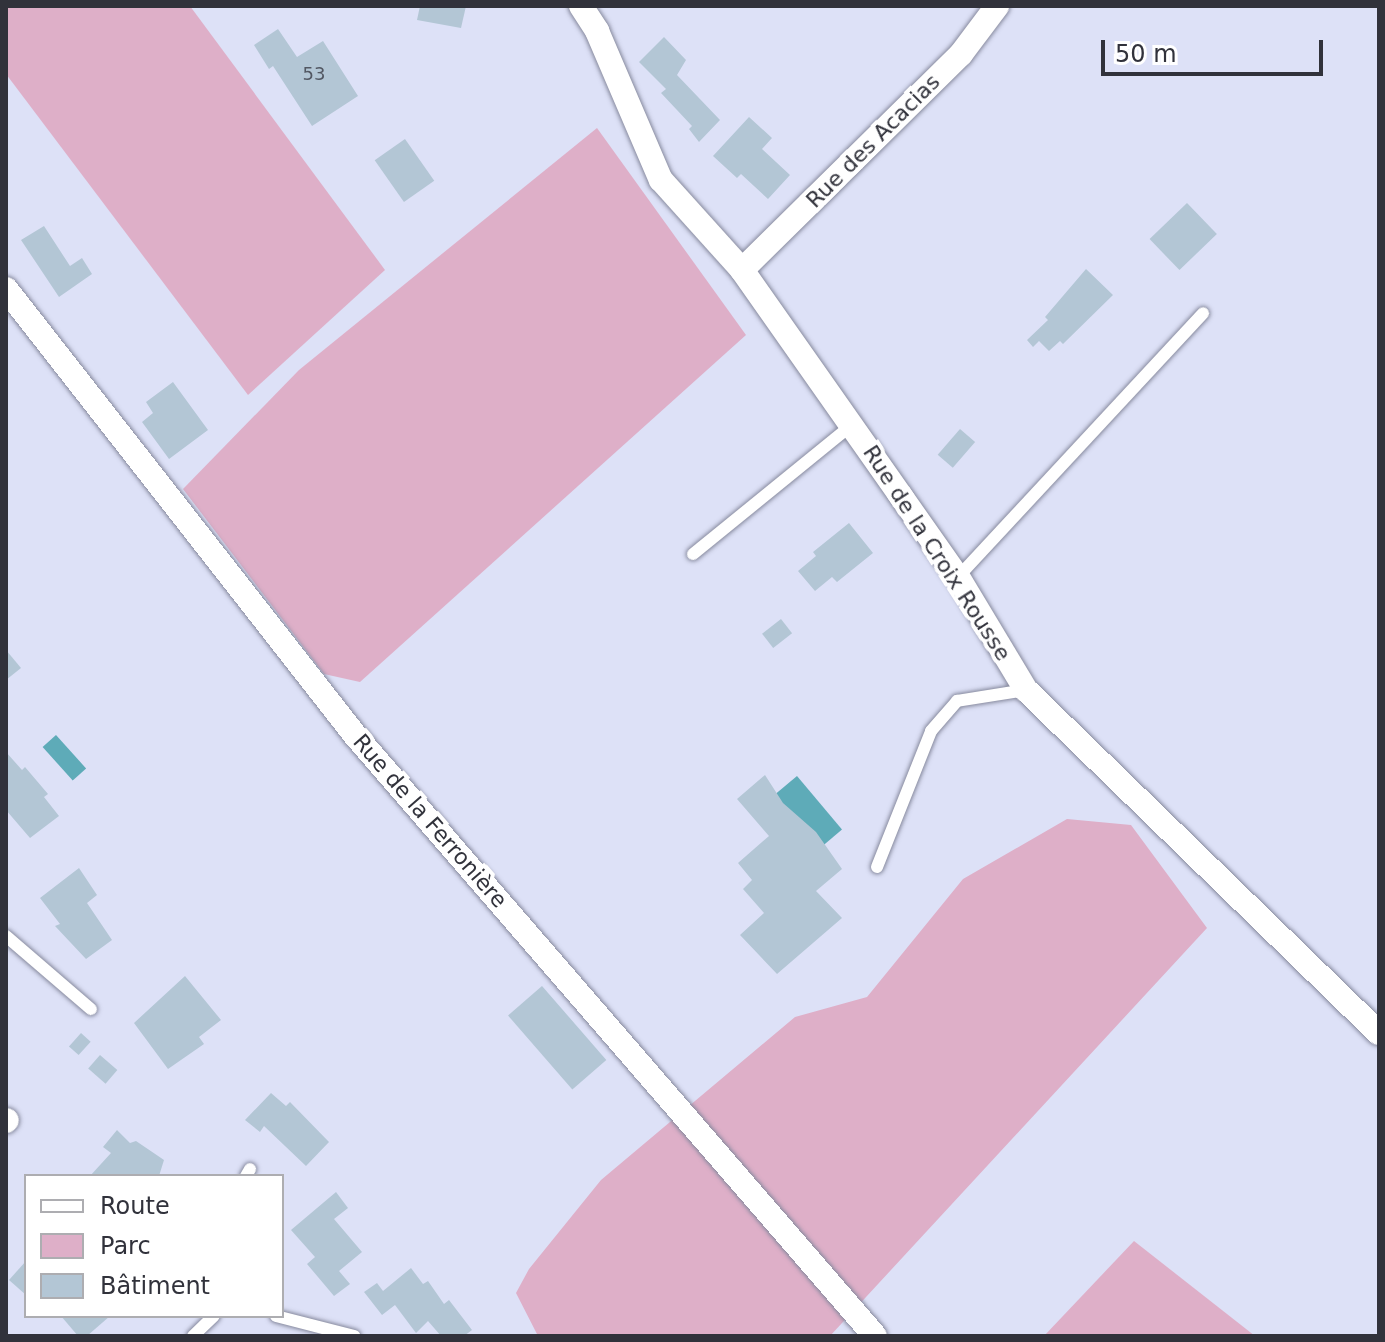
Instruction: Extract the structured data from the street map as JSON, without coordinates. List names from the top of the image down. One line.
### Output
{"streets":{"street":["Rue des Acacias","Rue de la Croix Rousse","Rue de la Ferronière"]},"crossings":[["Rue des Acacias","Rue de la Croix Rousse"]],"house_numbers":["53"],"legend":["Route","Parc","Bâtiment"],"scale_bar":"50 m"}
